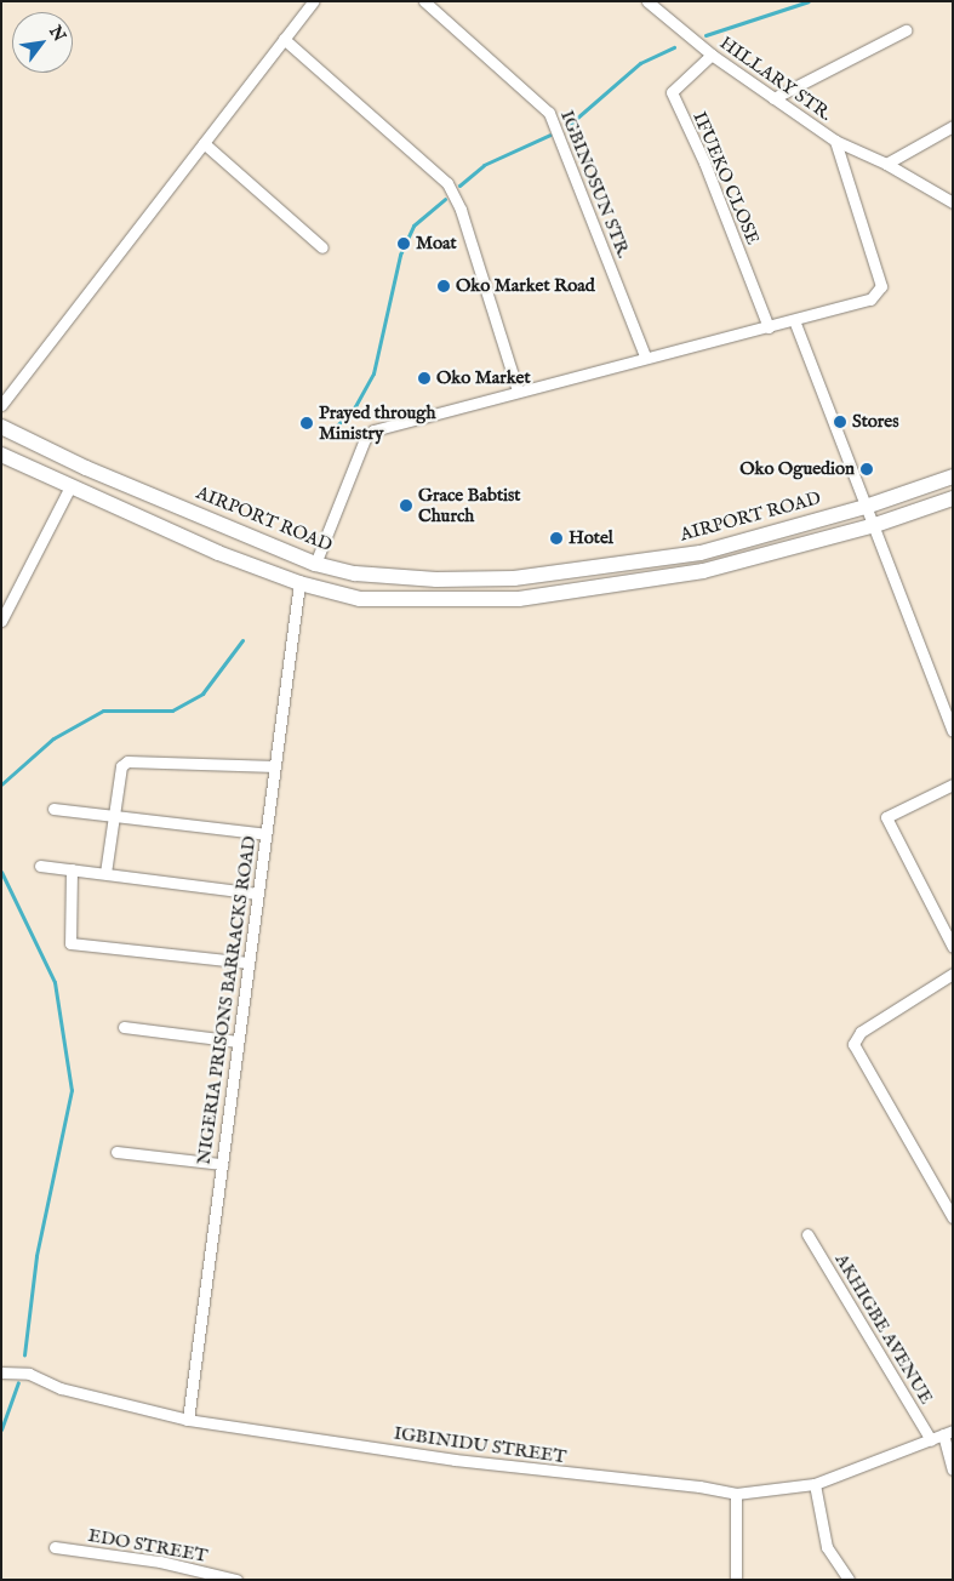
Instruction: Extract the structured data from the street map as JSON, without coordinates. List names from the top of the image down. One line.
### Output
{"streets":{"main road":["AIRPORT ROAD"],"street":["HILLARY STR.","IFUEKO CLOSE","IGBINOSUN STR.","NIGERIA PRISONS BARRACKS ROAD","AKHIGBE AVENUE","IGBINIDU STREET","EDO STREET"]},"crossings":[["HILLARY STR.","IFUEKO CLOSE"],["NIGERIA PRISONS BARRACKS ROAD","IGBINIDU STREET"],["AKHIGBE AVENUE","IGBINIDU STREET"]],"places":["Moat","Oko Market Road","Oko Market","Stores","Prayed through Ministry","Oko Oguedion","Grace Babtist Church","Hotel"],"north":"top right"}
